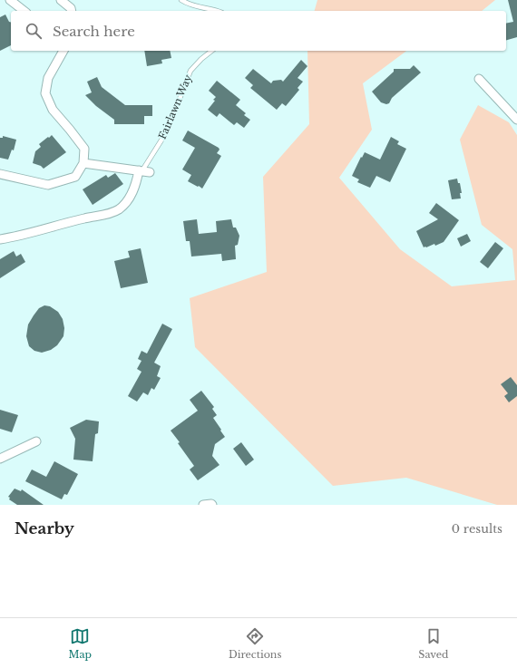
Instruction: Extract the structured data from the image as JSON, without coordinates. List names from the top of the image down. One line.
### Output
{"streets":{"lane":["Fairlawn Way"]},"page":{"search":"Search here","heading":["Nearby","0 results"],"nav":["Map","Directions","Saved"]}}
